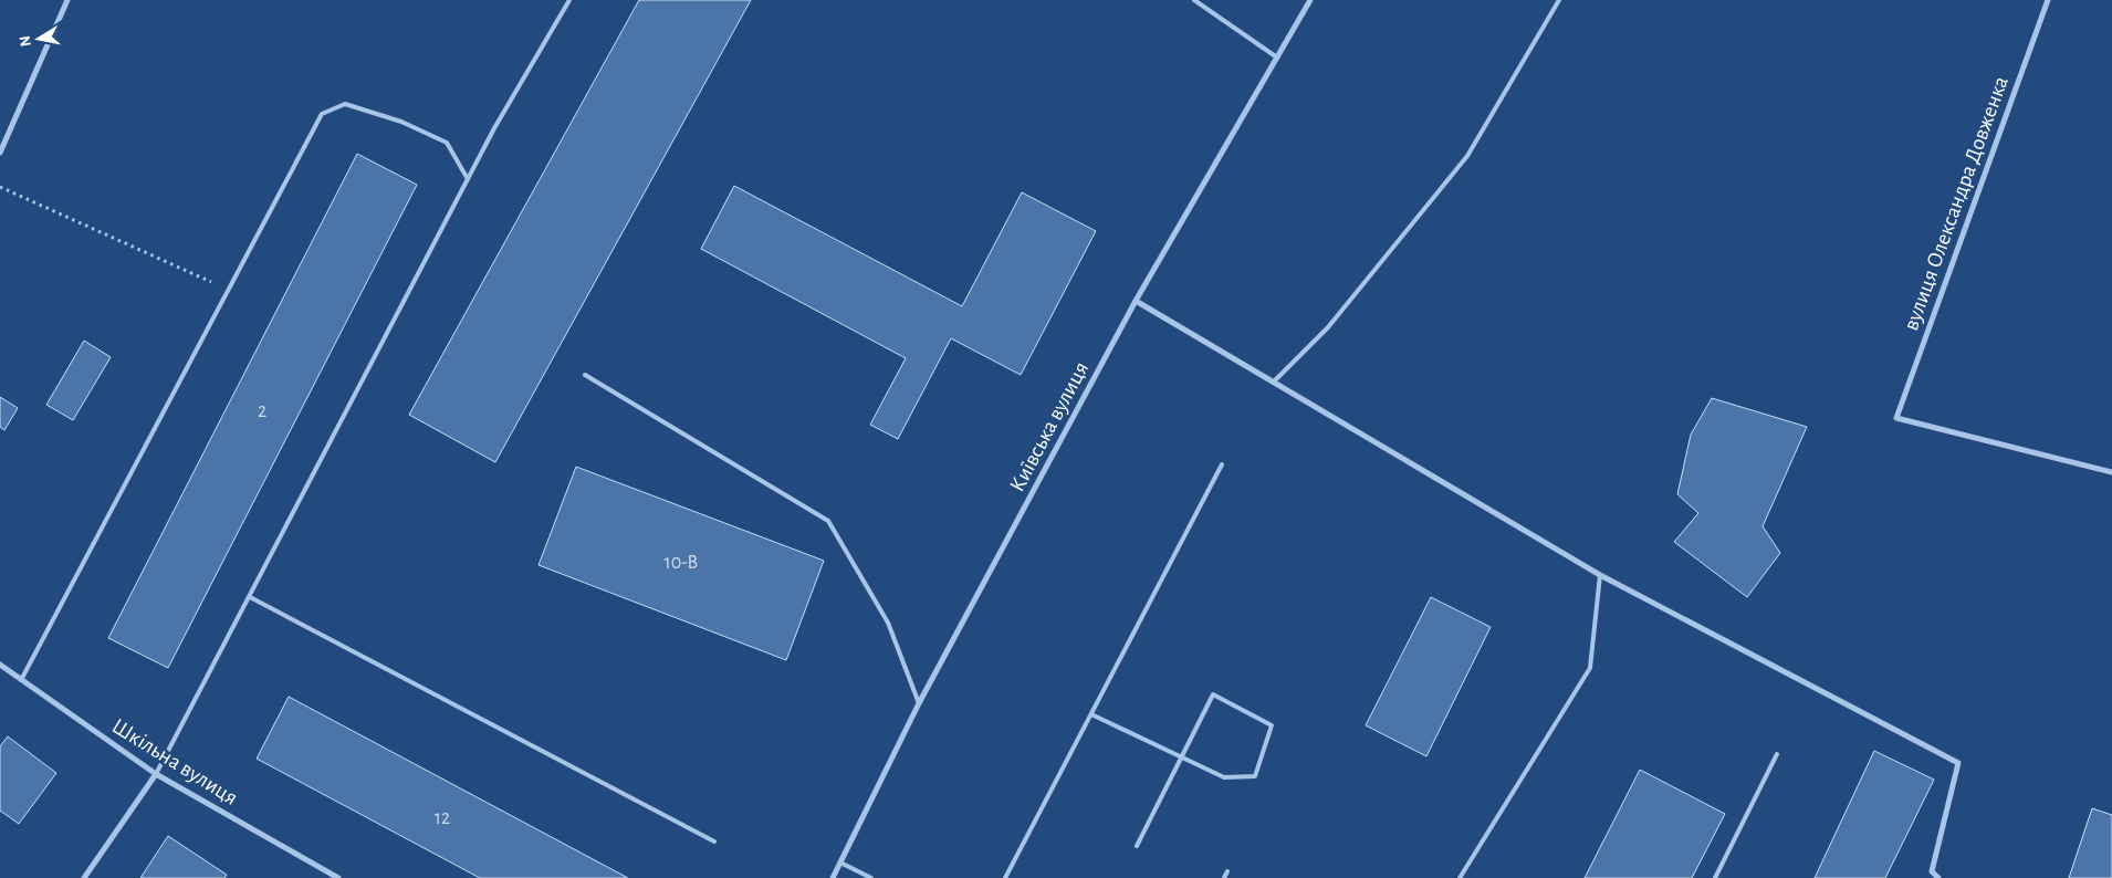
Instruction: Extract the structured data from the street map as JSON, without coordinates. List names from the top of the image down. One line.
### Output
{"streets":{"street":["вулиця Олександра Довженка","Київська вулиця","Шкільна вулиця"]},"house_numbers":["2","10-В","12"],"north":"left"}
